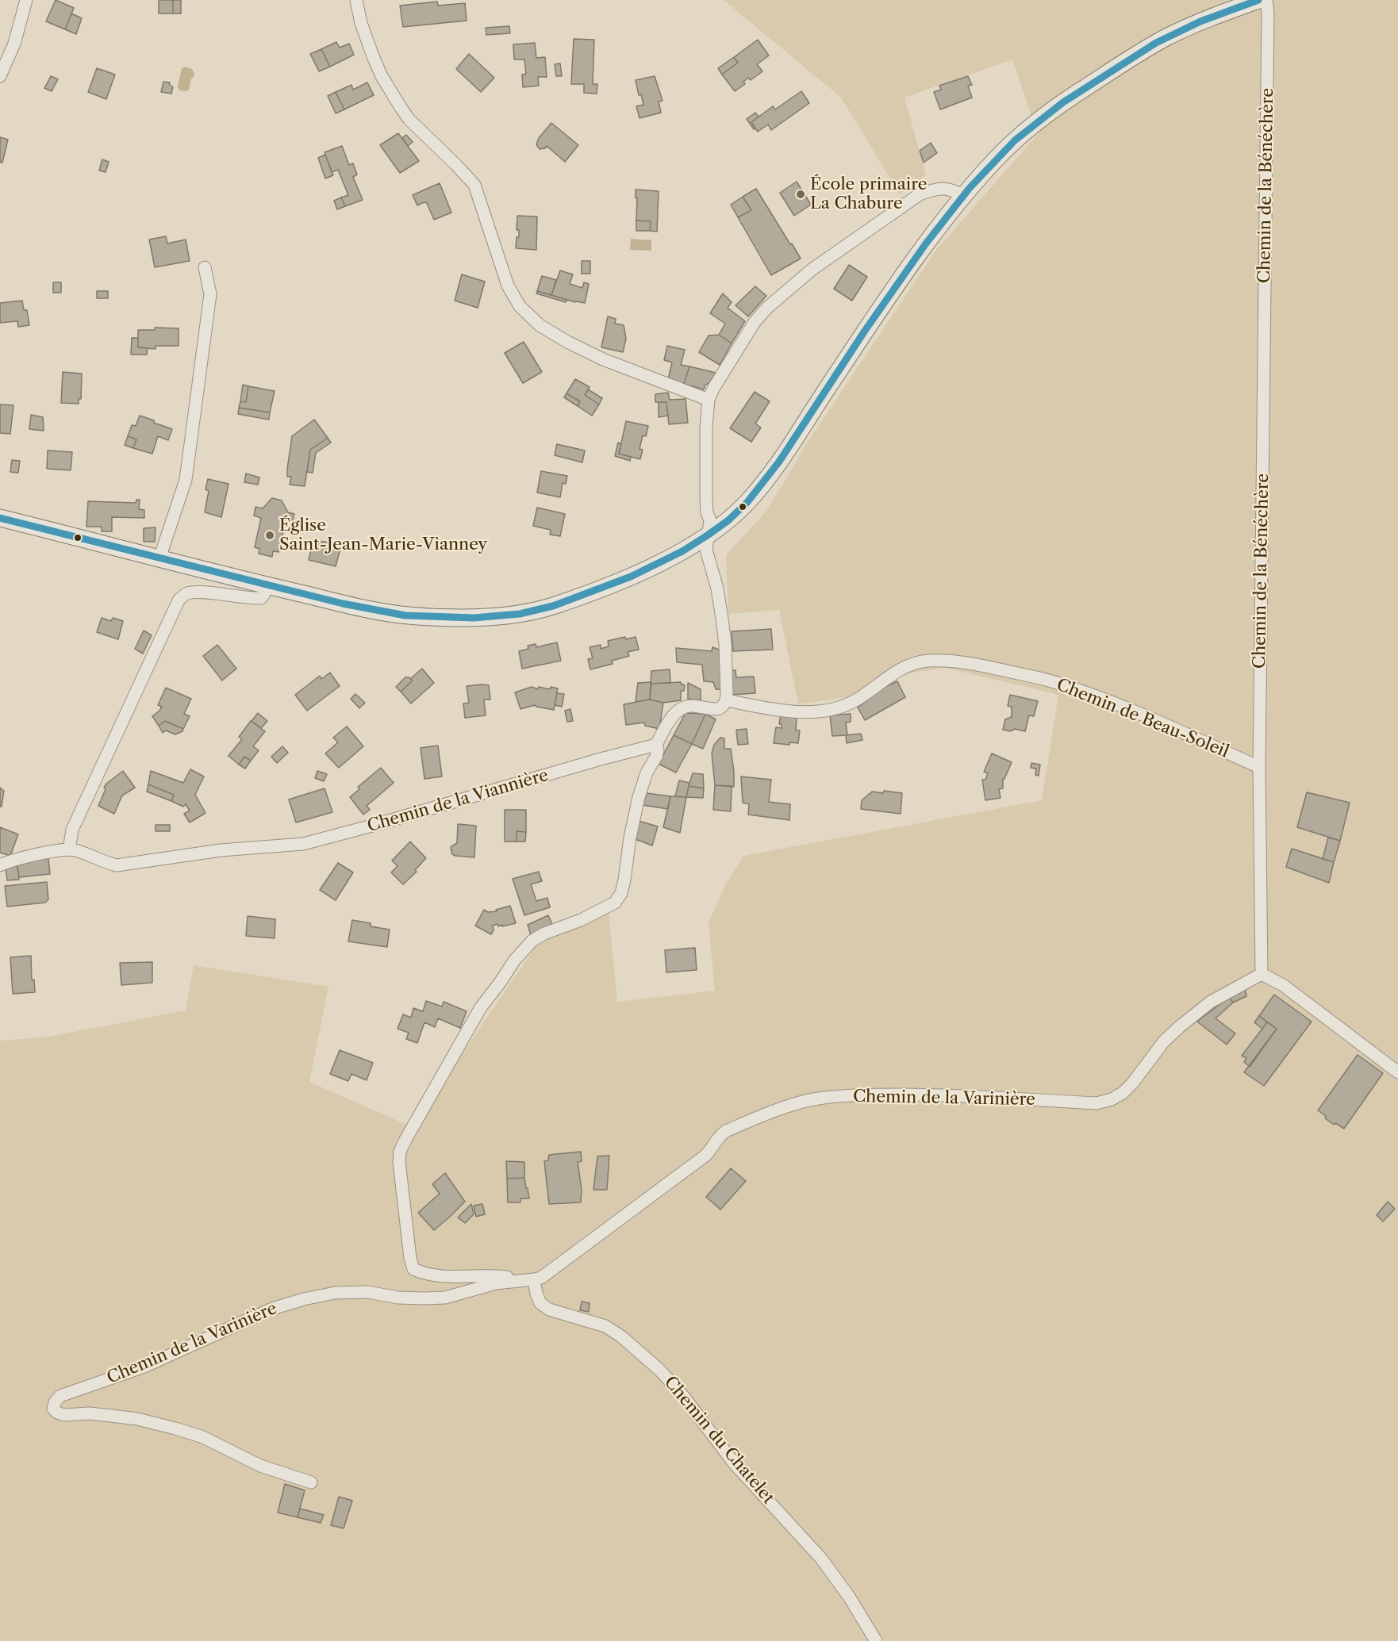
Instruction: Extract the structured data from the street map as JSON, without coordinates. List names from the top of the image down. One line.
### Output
{"streets":{"street":["Chemin de la Bénéchère","Chemin de Beau-Soleil","Chemin de la Viannière","Chemin de la Varinière","Chemin du Chatelet"]},"crossings":[["Chemin de la Bénéchère","Chemin de Beau-Soleil"],["Chemin de la Bénéchère","Chemin de la Varinière"],["Chemin de la Varinière","Chemin du Chatelet"]],"places":["École primaire La Chabure","Église Saint-Jean-Marie-Vianney"]}
